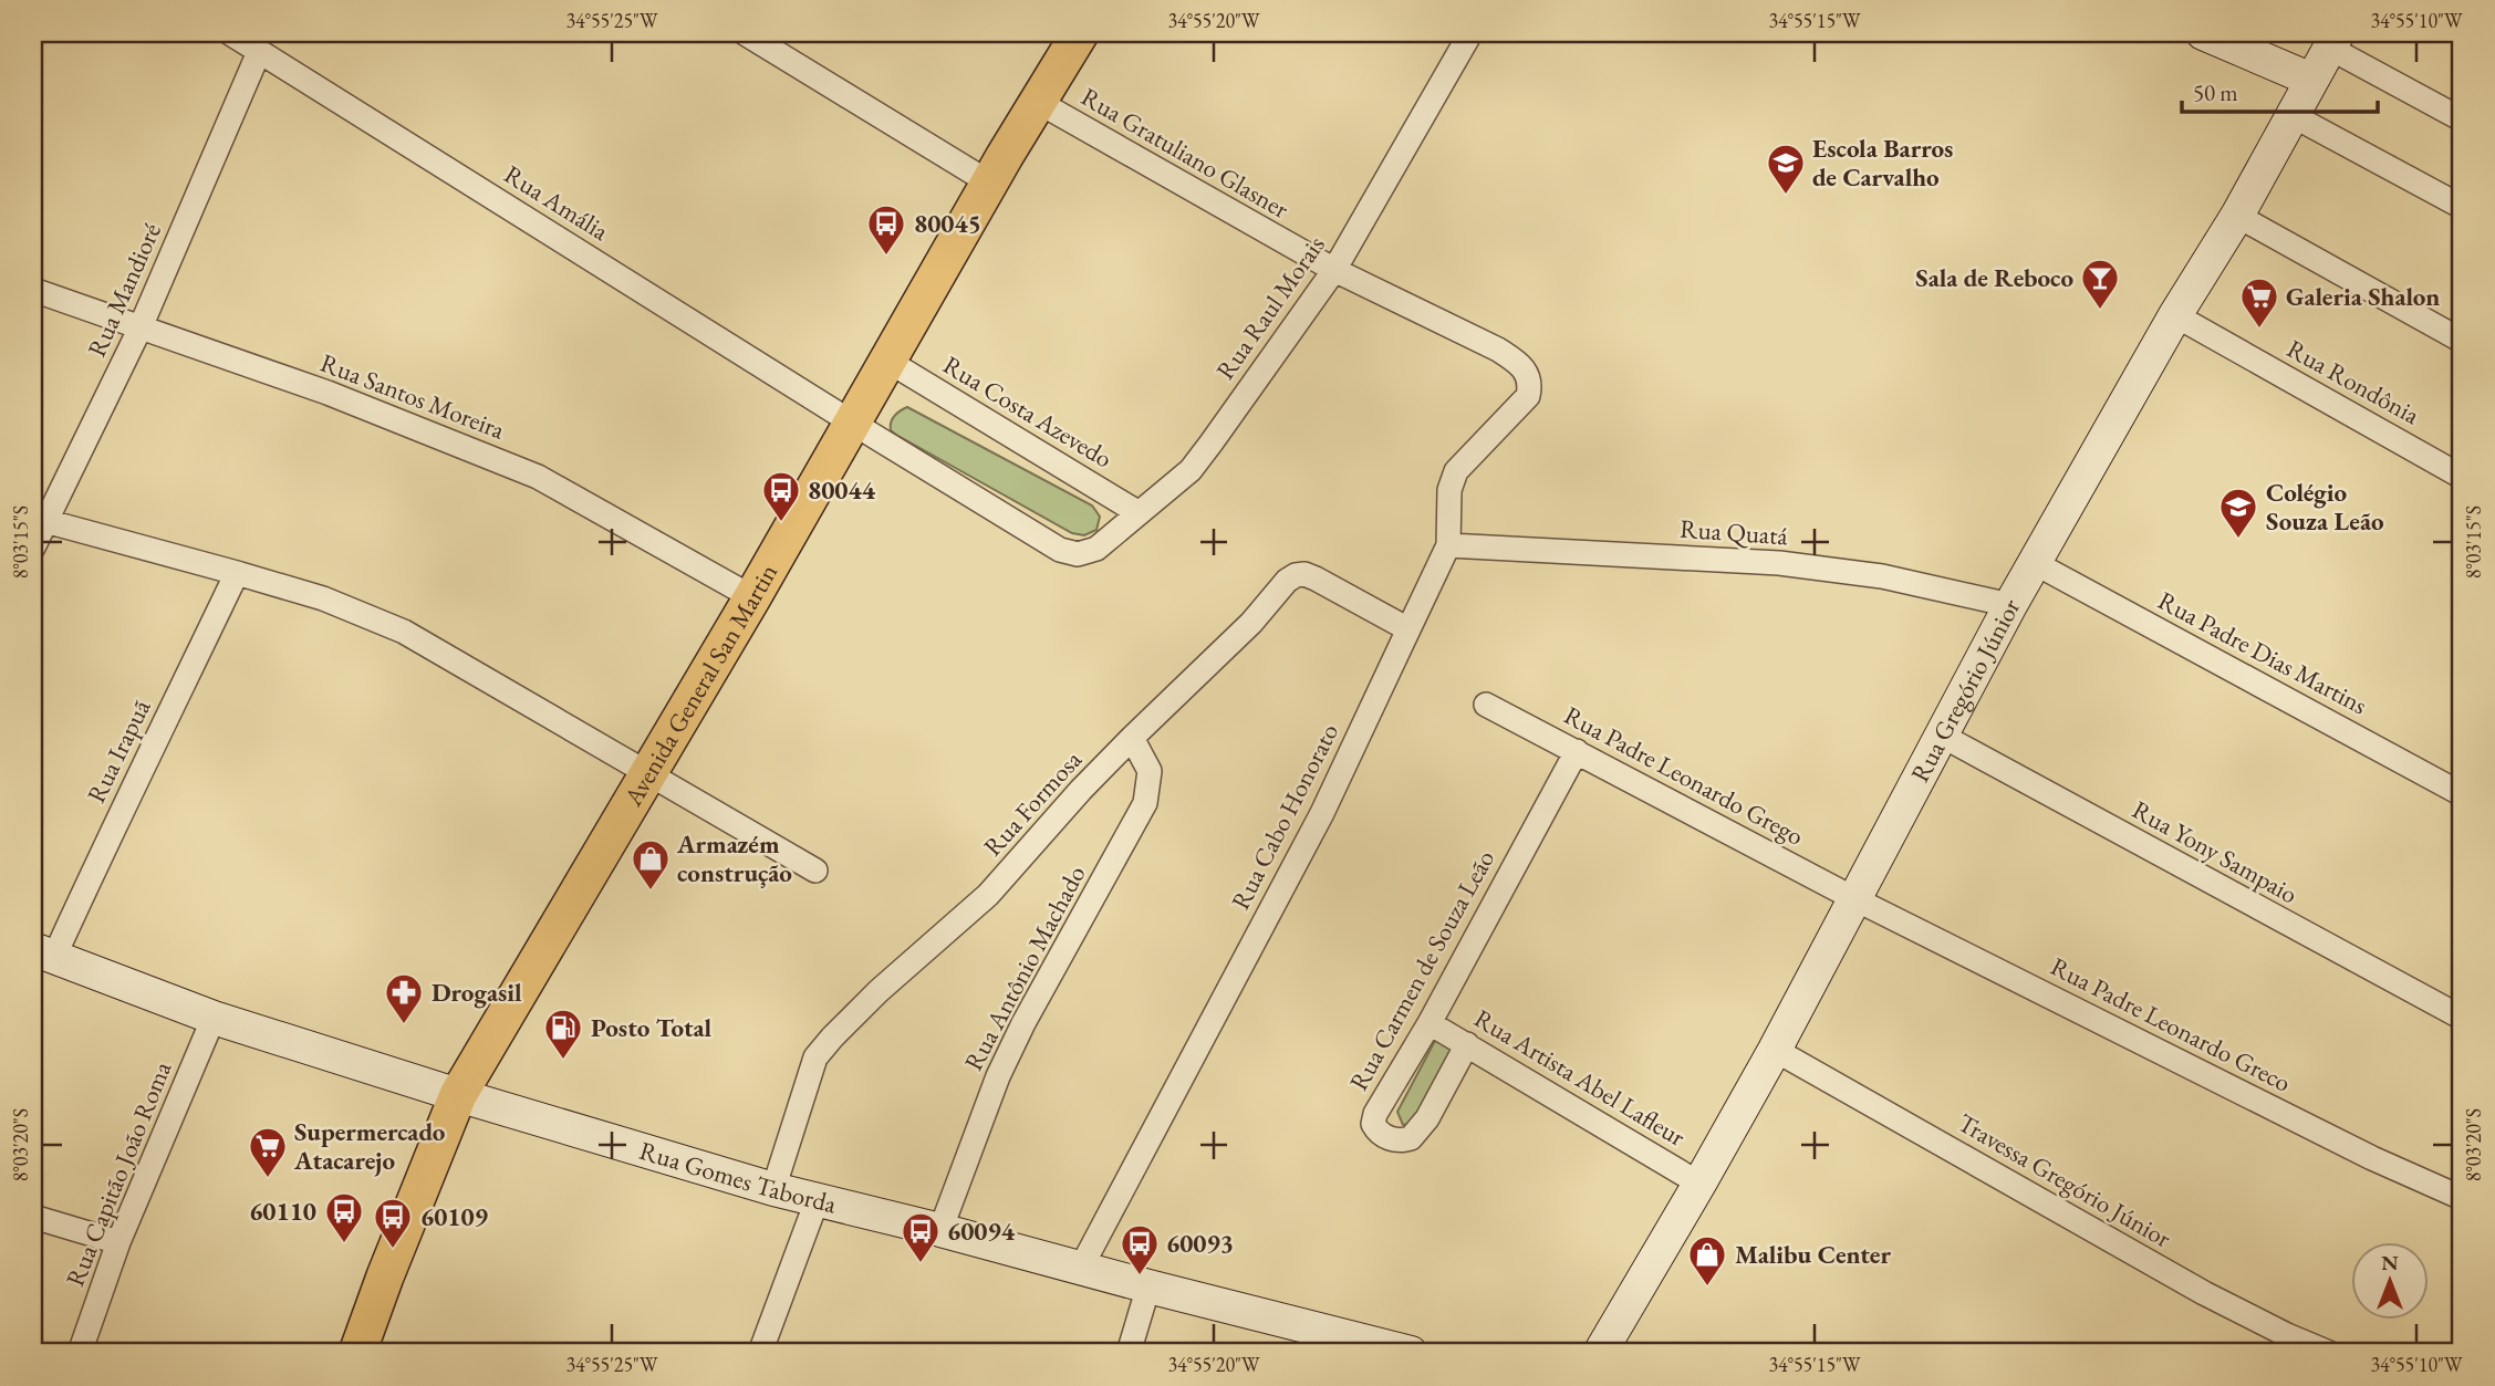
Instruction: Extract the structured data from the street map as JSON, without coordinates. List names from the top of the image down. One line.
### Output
{"streets":{"main road":["Avenida General San Martin","Rua Gregório Júnior","Rua Gomes Taborda"],"street":["Rua Gratuliano Glasner","Rua Amália","Rua Mandioré","Rua Raul Morais","Rua Rondônia","Rua Santos Moreira","Rua Costa Azevedo","Rua Quatá","Rua Padre Dias Martins","Rua Irapuã","Rua Padre Leonardo Grego","Rua Formosa","Rua Cabo Honorato","Rua Yony Sampaio","Rua Antônio Machado","Rua Carmen de Souza Leão","Rua Padre Leonardo Greco","Rua Artista Abel Lafleur","Rua Capitão João Roma","Travessa Gregório Júnior"]},"crossings":[["Rua Gratuliano Glasner","Rua Raul Morais"],["Rua Gratuliano Glasner","Avenida General San Martin"],["Rua Gratuliano Glasner","Rua Cabo Honorato"],["Rua Amália","Rua Mandioré"],["Rua Amália","Rua Raul Morais"],["Rua Amália","Avenida General San Martin"],["Rua Mandioré","Rua Santos Moreira"],["Rua Raul Morais","Rua Costa Azevedo"],["Rua Raul Morais","Avenida General San Martin"],["Rua Rondônia","Rua Gregório Júnior"],["Rua Santos Moreira","Avenida General San Martin"],["Rua Costa Azevedo","Avenida General San Martin"],["Rua Quatá","Rua Gregório Júnior"],["Rua Quatá","Rua Cabo Honorato"],["Rua Padre Dias Martins","Rua Gregório Júnior"],["Avenida General San Martin","Rua Gomes Taborda"],["Rua Gregório Júnior","Rua Padre Leonardo Grego"],["Rua Gregório Júnior","Rua Yony Sampaio"],["Rua Gregório Júnior","Rua Padre Leonardo Greco"],["Rua Gregório Júnior","Rua Artista Abel Lafleur"],["Rua Gregório Júnior","Travessa Gregório Júnior"],["Rua Irapuã","Rua Gomes Taborda"],["Rua Padre Leonardo Grego","Rua Carmen de Souza Leão"],["Rua Padre Leonardo Grego","Rua Padre Leonardo Greco"],["Rua Formosa","Rua Cabo Honorato"],["Rua Formosa","Rua Antônio Machado"],["Rua Formosa","Rua Gomes Taborda"],["Rua Cabo Honorato","Rua Gomes Taborda"],["Rua Antônio Machado","Rua Gomes Taborda"],["Rua Carmen de Souza Leão","Rua Artista Abel Lafleur"],["Rua Capitão João Roma","Rua Gomes Taborda"]],"places":{"school or university":["Escola Barros de Carvalho","Colégio Souza Leão"],"bus stop":["80045","80044","60110","60109","60094","60093"],"bar":["Sala de Reboco"],"supermarket":["Galeria Shalon","Supermercado Atacarejo"],"shop":["Armazém construção","Malibu Center"],"pharmacy":["Drogasil"],"fuel station":["Posto Total"]},"scale_bar":"50 m","north":"top","coordinates":["34°55'25\"W","34°55'20\"W","34°55'15\"W","34°55'10\"W","8°03'15\"S","8°03'20\"S"]}
